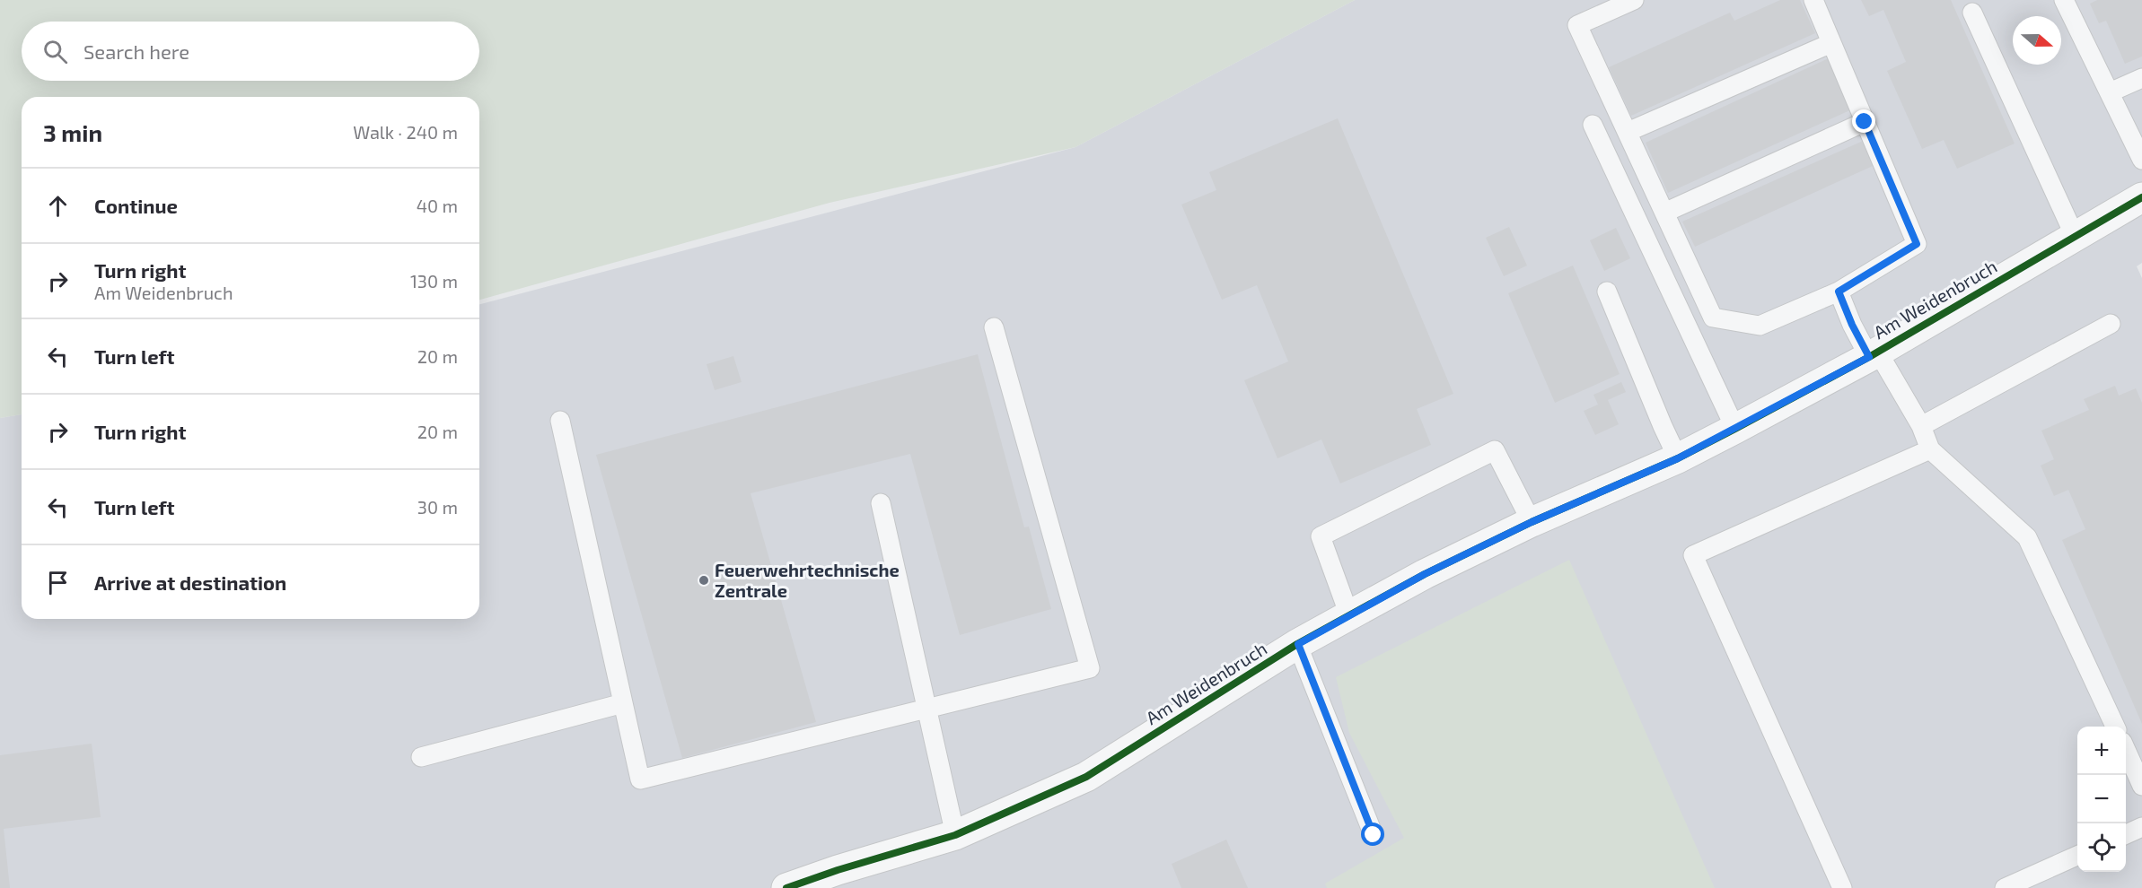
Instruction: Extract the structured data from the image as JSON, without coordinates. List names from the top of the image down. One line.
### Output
{"streets":{"street":["Am Weidenbruch"]},"places":["Feuerwehrtechnische Zentrale"],"north":"right","page":{"search":"Search here","heading":["3 min","Walk · 240 m"],"list":[["Continue","40 m"],["Turn right","Am Weidenbruch","130 m"],["Turn left","20 m"],["Turn right","20 m"],["Turn left","30 m"],"Arrive at destination"],"map_buttons":["+","−"]}}
